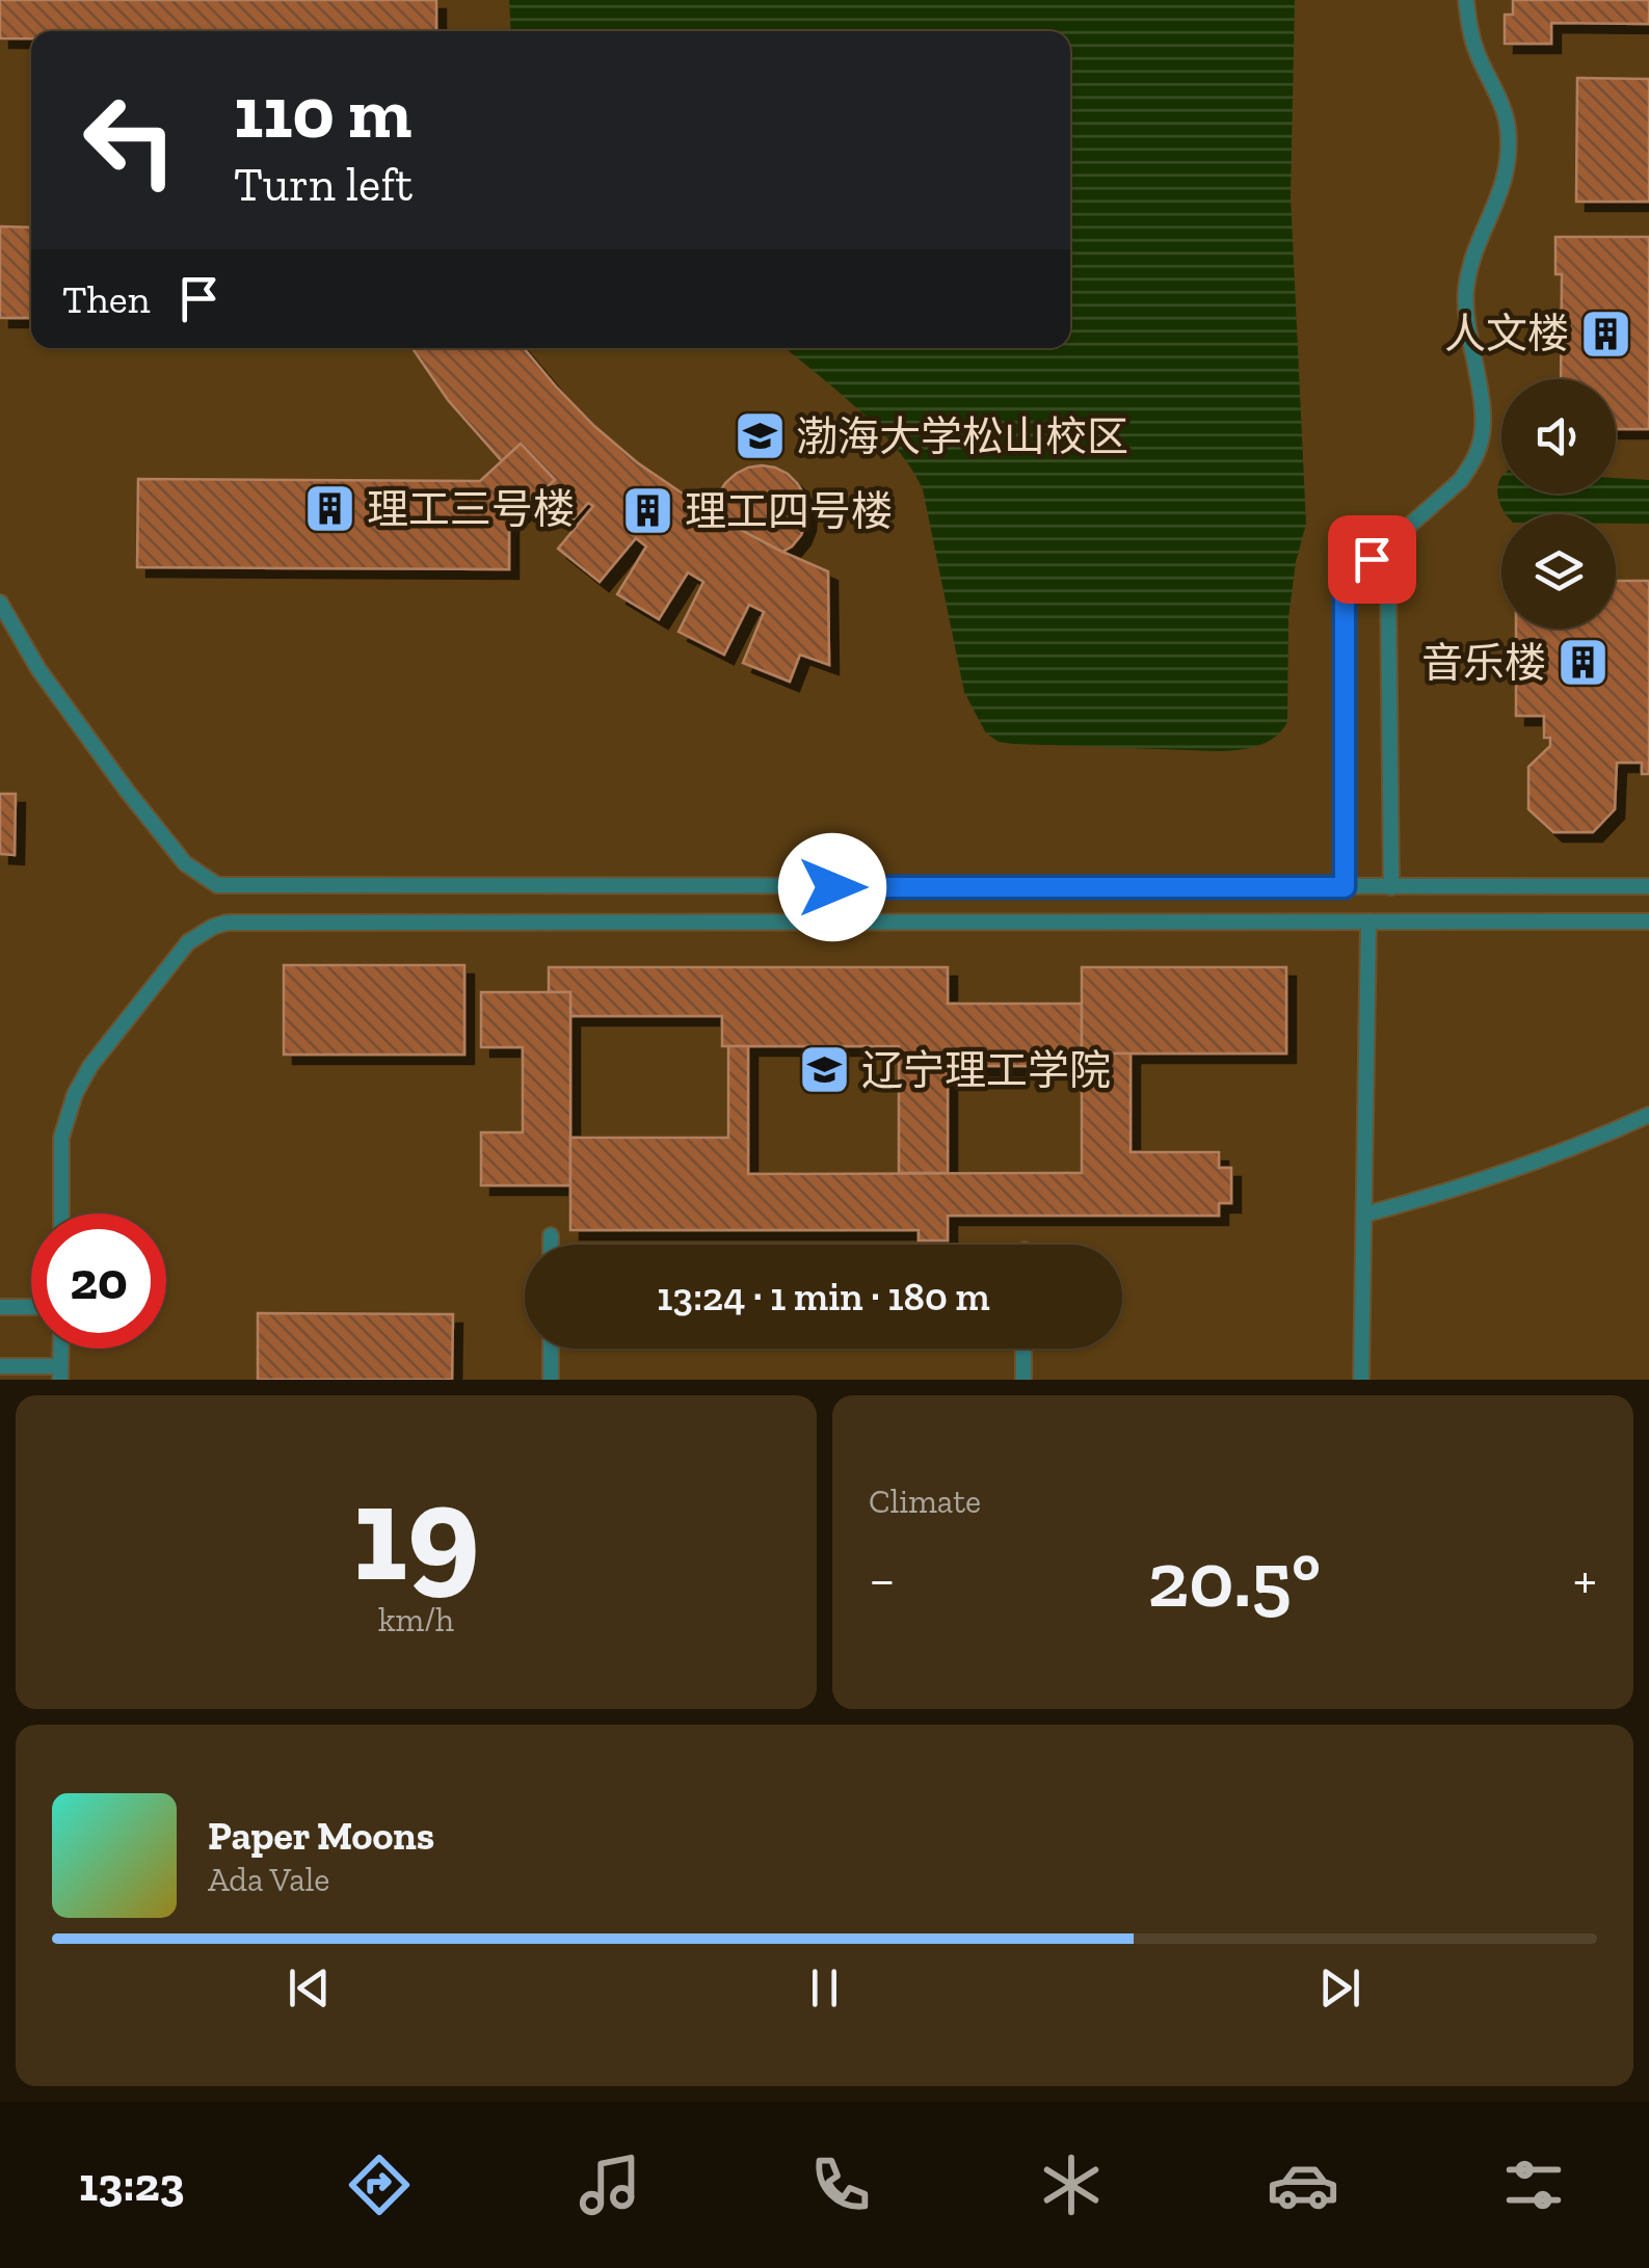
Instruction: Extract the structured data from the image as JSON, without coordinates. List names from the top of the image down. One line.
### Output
{"places":{"building":["人文楼","理工三号楼","理工四号楼","音乐楼"],"school or university":["渤海大学松山校区","辽宁理工学院"]},"page":{"turn":["110 m","Turn left"],"then":"Then","limit":"20","trip":"13:24 · 1 min · 180 m","tile":[["19","km/h"],"Climate"],"heat":["−","20.5°","+"],"song":["Paper Moons","Ada Vale"],"tabs":"13:23"}}
